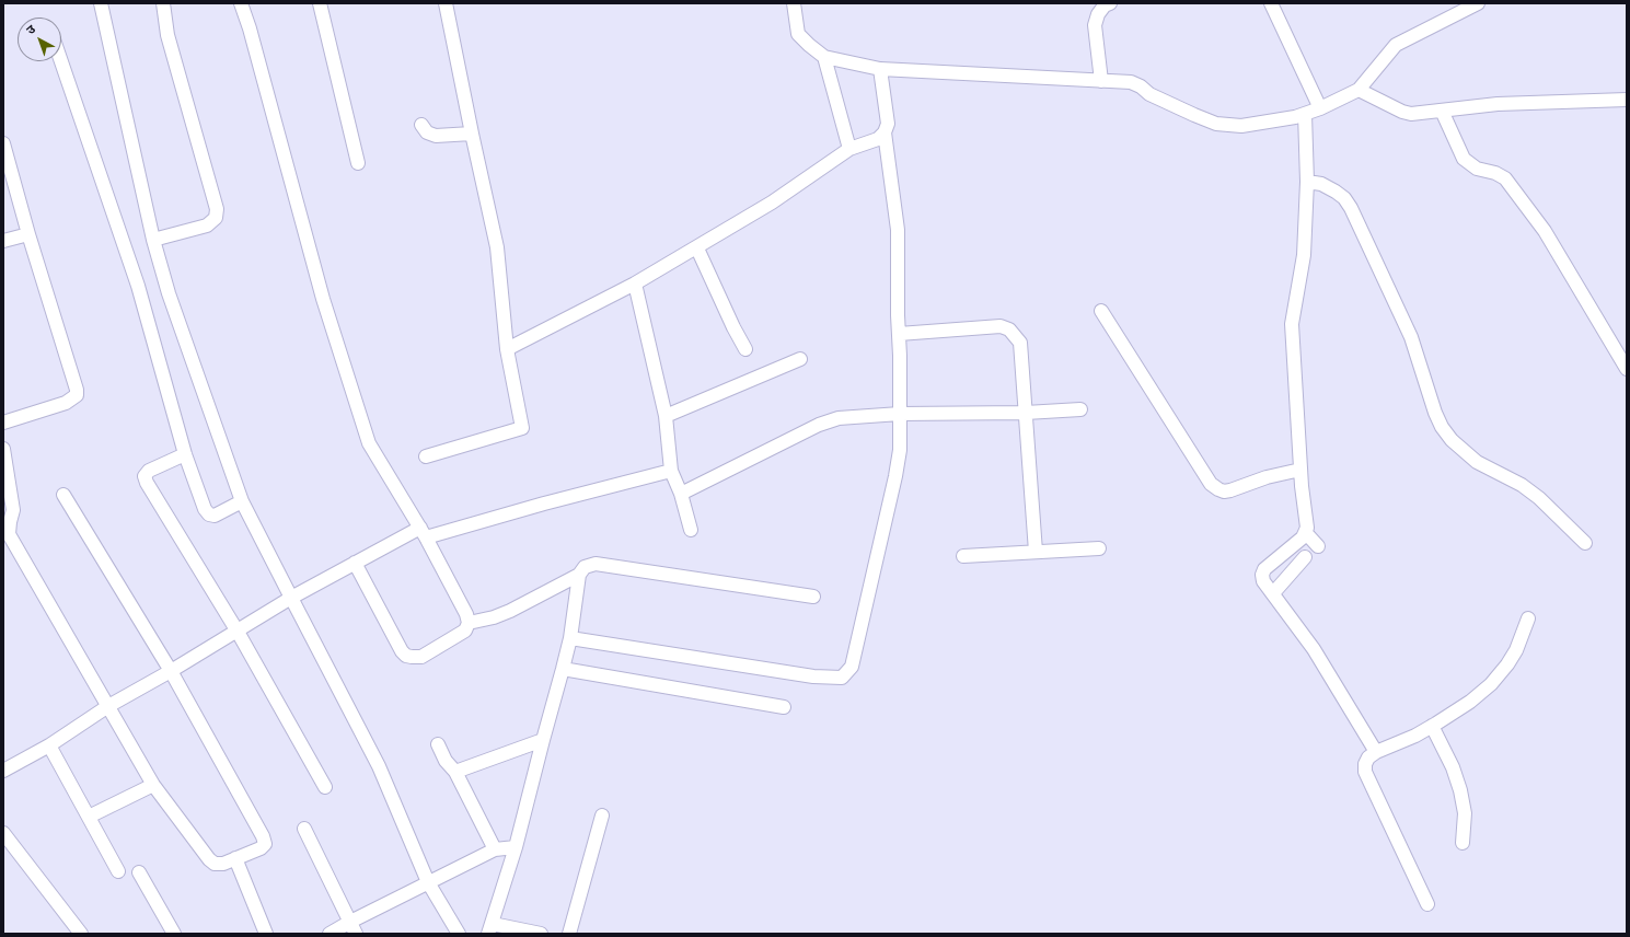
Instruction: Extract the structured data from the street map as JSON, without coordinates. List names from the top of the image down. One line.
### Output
{"north":"top left"}
